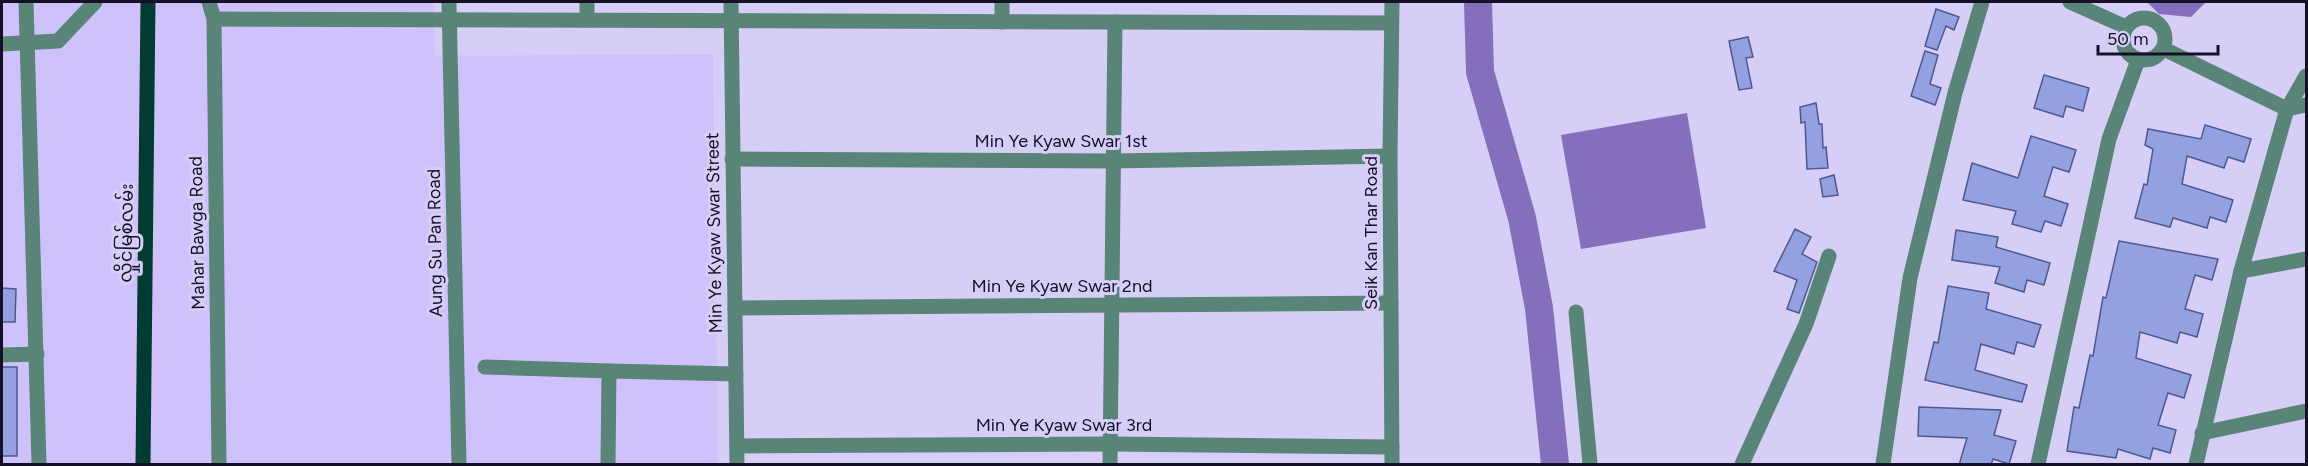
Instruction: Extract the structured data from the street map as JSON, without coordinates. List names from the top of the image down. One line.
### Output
{"streets":{"main road":["လှိုင်မြစ်လမ်း"],"street":["Min Ye Kyaw Swar 1st","Mahar Bawga Road","Min Ye Kyaw Swar Street","Seik Kan Thar Road","Aung Su Pan Road","Min Ye Kyaw Swar 2nd","Min Ye Kyaw Swar 3rd"]},"crossings":[["Min Ye Kyaw Swar 1st","Min Ye Kyaw Swar Street"],["Min Ye Kyaw Swar 1st","Seik Kan Thar Road"],["Min Ye Kyaw Swar Street","Min Ye Kyaw Swar 2nd"],["Min Ye Kyaw Swar Street","Min Ye Kyaw Swar 3rd"],["Seik Kan Thar Road","Min Ye Kyaw Swar 2nd"],["Seik Kan Thar Road","Min Ye Kyaw Swar 3rd"]],"scale_bar":"50 m"}
